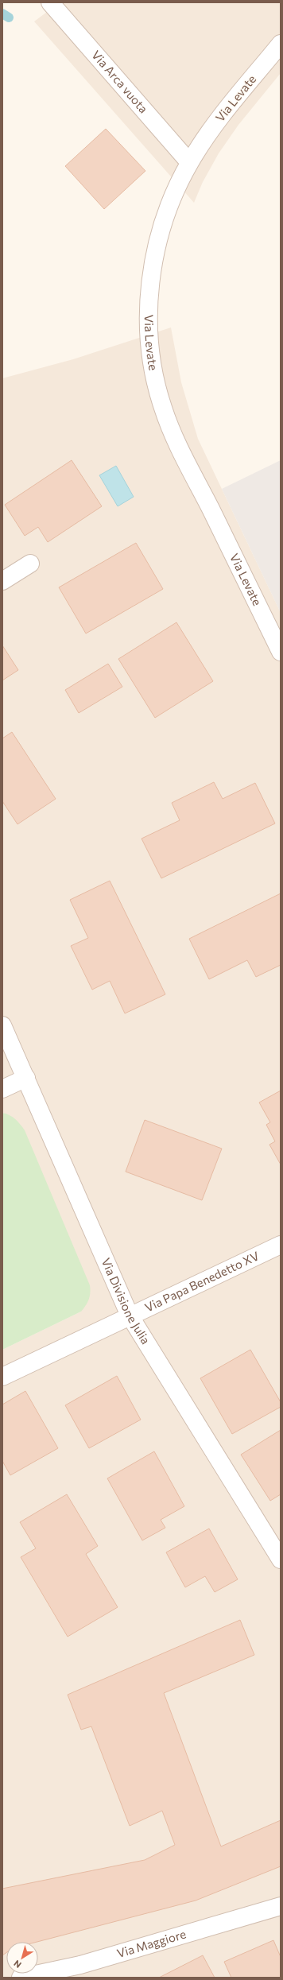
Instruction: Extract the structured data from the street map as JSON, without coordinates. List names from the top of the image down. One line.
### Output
{"streets":{"street":["Via Arca vuota","Via Levate","Via Papa Benedetto XV","Via Divisione Julia","Via Maggiore"]},"crossings":[["Via Arca vuota","Via Levate"],["Via Papa Benedetto XV","Via Divisione Julia"]],"north":"bottom left"}
